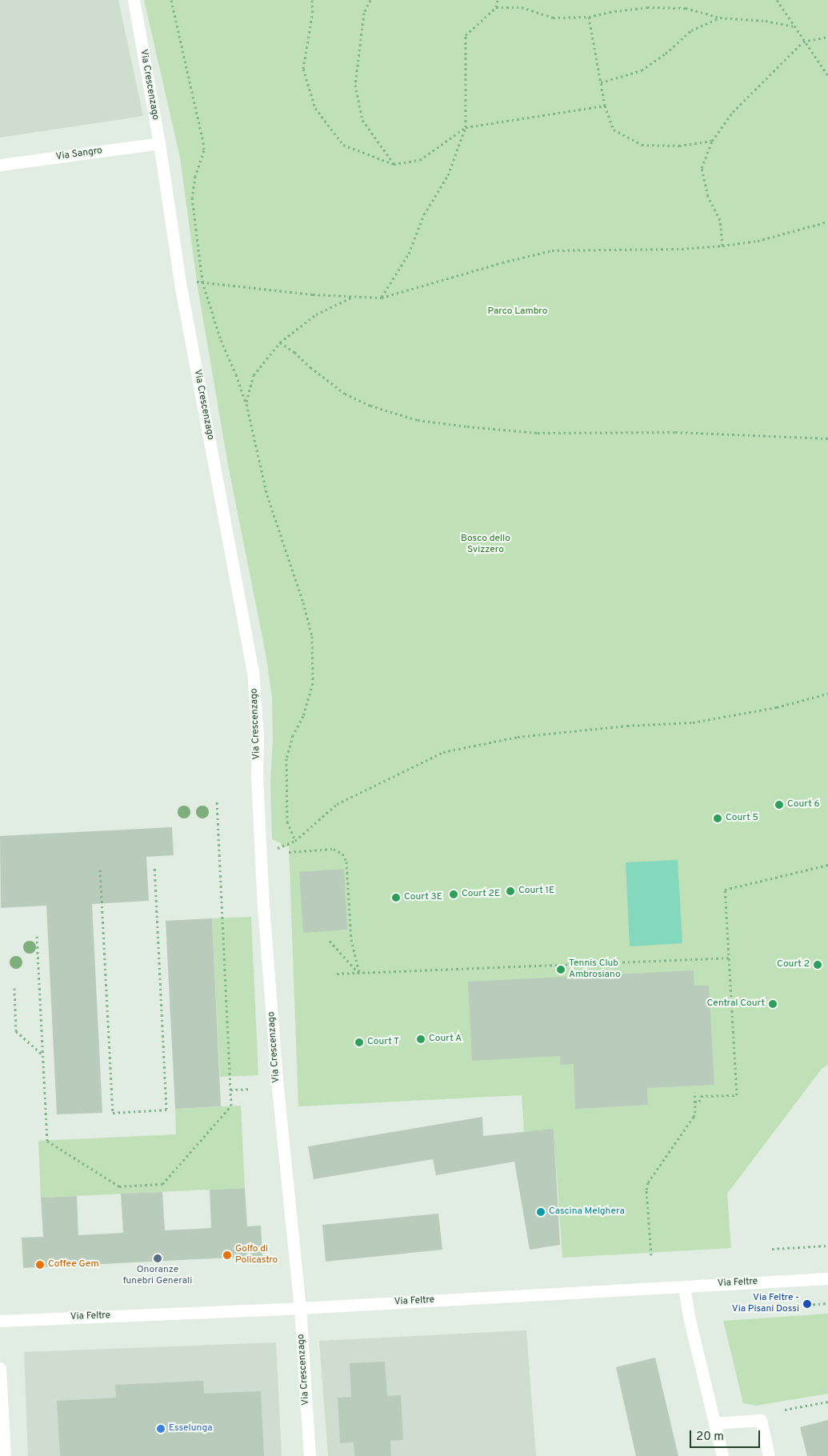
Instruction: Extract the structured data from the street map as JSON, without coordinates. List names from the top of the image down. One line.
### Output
{"streets":{"street":["Via Crescenzago","Via Sangro","Via Feltre"]},"crossings":[["Via Crescenzago","Via Sangro"],["Via Crescenzago","Via Feltre"]],"parks":["Parco Lambro","Bosco dello Svizzero"],"places":["Court 6","Court 5","Court 1E","Court 2E","Court 3E","Court 2","Tennis Club Ambrosiano","Central Court","Court A","Court T","Cascina Melghera","Golfo di Policastro","Onoranze funebri Generali","Coffee Gem","Via Feltre - Via Pisani Dossi","Esselunga"],"scale_bar":"20 m"}
